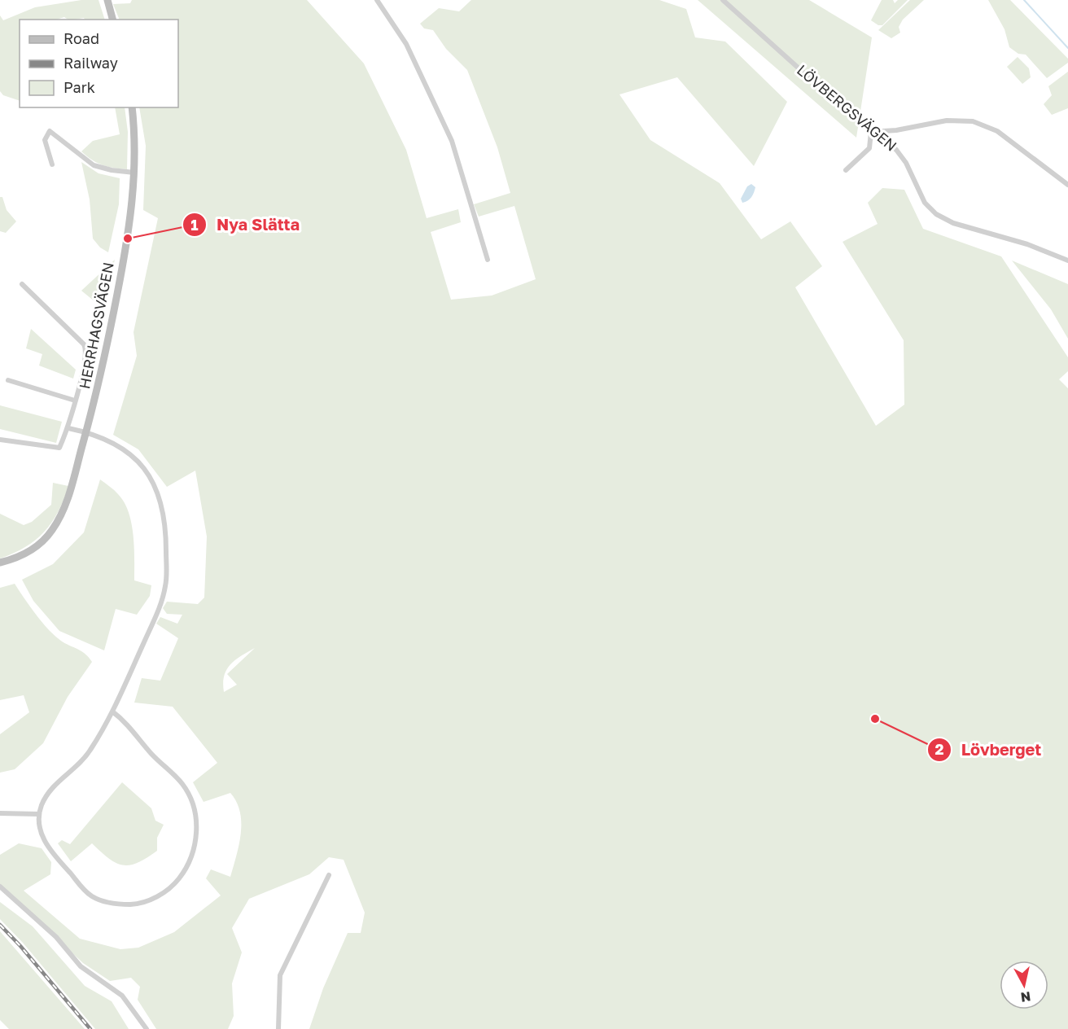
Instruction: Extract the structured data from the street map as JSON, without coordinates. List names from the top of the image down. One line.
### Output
{"streets":{"street":["LÖVBERGSVÄGEN","HERRHAGSVÄGEN"]},"places":["Nya Slätta","Lövberget"],"legend":["Road","Railway","Park"],"north":"bottom"}
